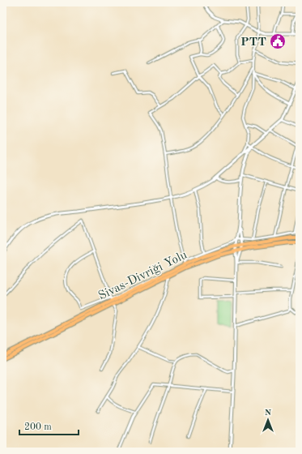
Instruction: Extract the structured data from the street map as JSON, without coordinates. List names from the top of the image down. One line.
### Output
{"streets":{"main road":["Sivas-Divriği Yolu"]},"places":{"public building":["PTT"]},"scale_bar":"200 m","north":"top"}
